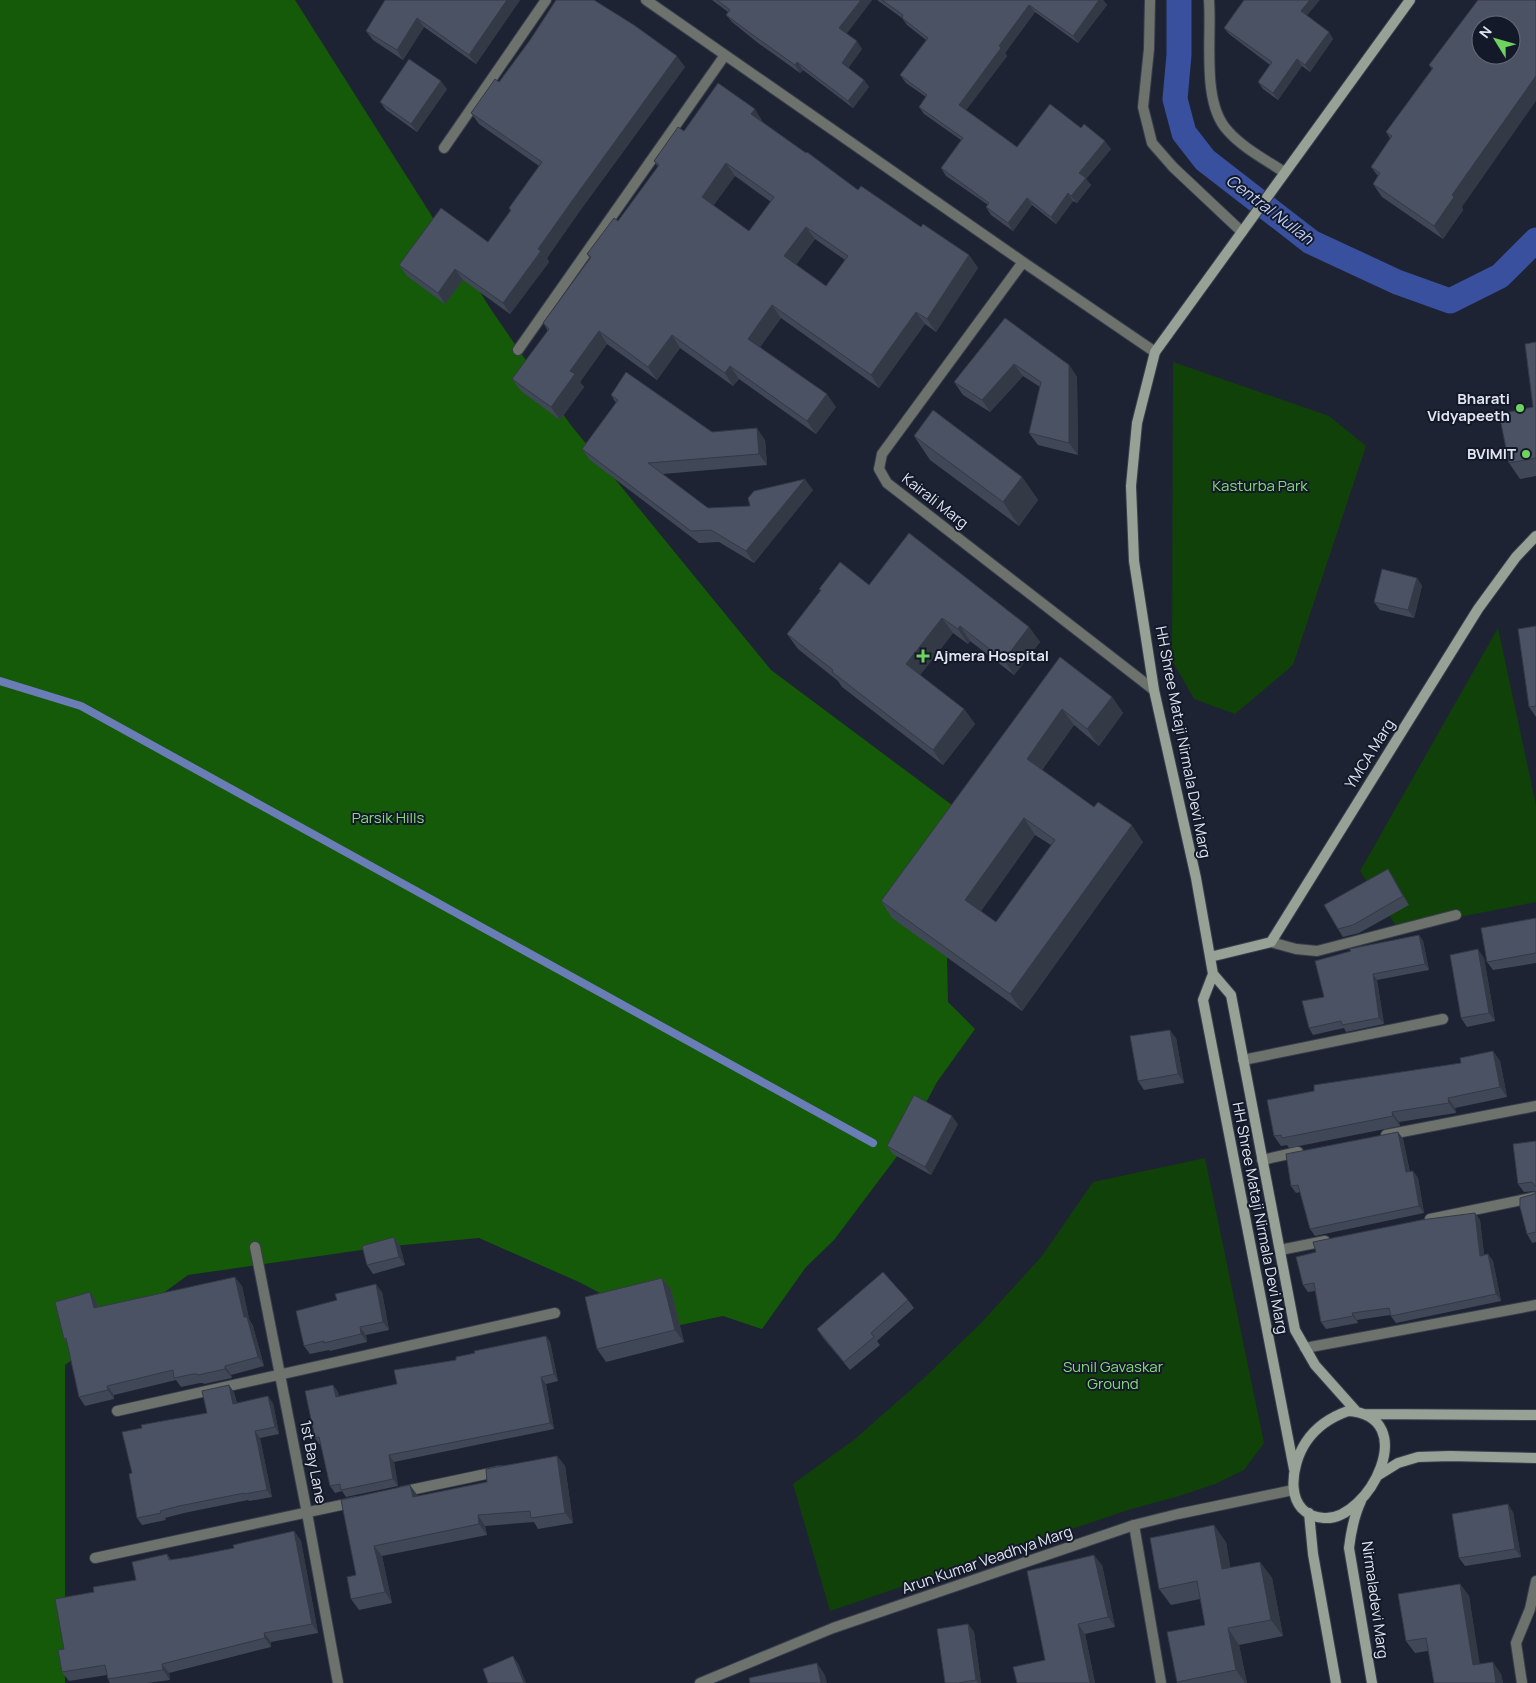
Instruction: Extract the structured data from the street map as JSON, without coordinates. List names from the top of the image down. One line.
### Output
{"streets":{"main road":["HH Shree Mataji Nirmala Devi Marg","YMCA Marg","Nirmaladevi Marg"],"street":["Kairali Marg","1st Bay Lane","Arun Kumar Veadhya Marg"]},"crossings":[["Kairali Marg","HH Shree Mataji Nirmala Devi Marg"],["HH Shree Mataji Nirmala Devi Marg","Arun Kumar Veadhya Marg"],["HH Shree Mataji Nirmala Devi Marg","Nirmaladevi Marg"],["Arun Kumar Veadhya Marg","Nirmaladevi Marg"]],"water":["Central Nullah"],"parks":["Kasturba Park","Parsik Hills","Sunil Gavaskar Ground"],"places":{"other":["Bharati Vidyapeeth","BVIMIT"],"health":["Ajmera Hospital"]},"north":"top left"}
